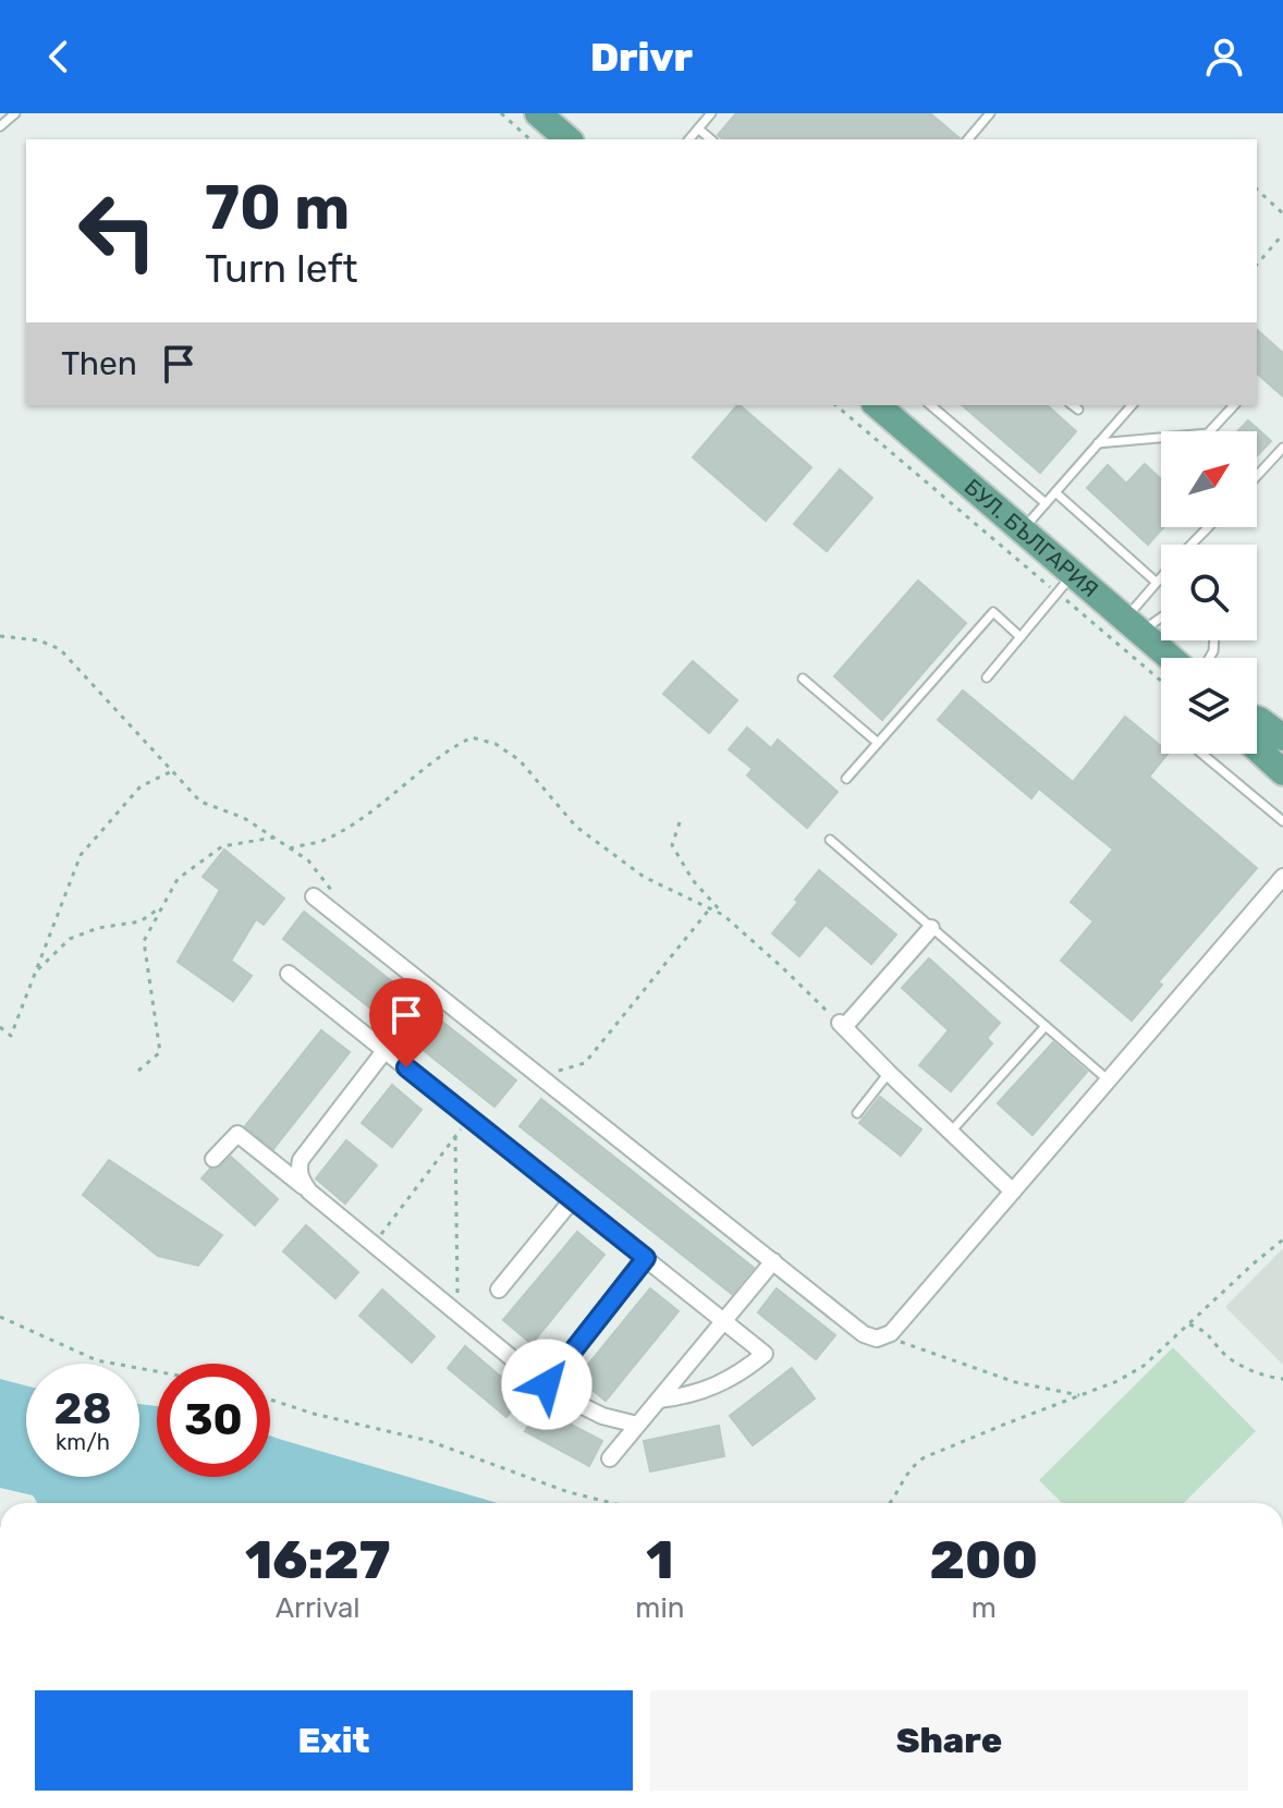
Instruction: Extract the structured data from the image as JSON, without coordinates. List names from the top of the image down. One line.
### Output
{"streets":{"main road":["БУЛ. БЪЛГАРИЯ"]},"north":"top right","page":{"header":"Drivr","turn":["70 m","Turn left"],"then":"Then","speed":"28 km/h","limit":"30","eta":["16:27","Arrival","1","min","200","m"],"buttons":["Exit","Share"]}}
